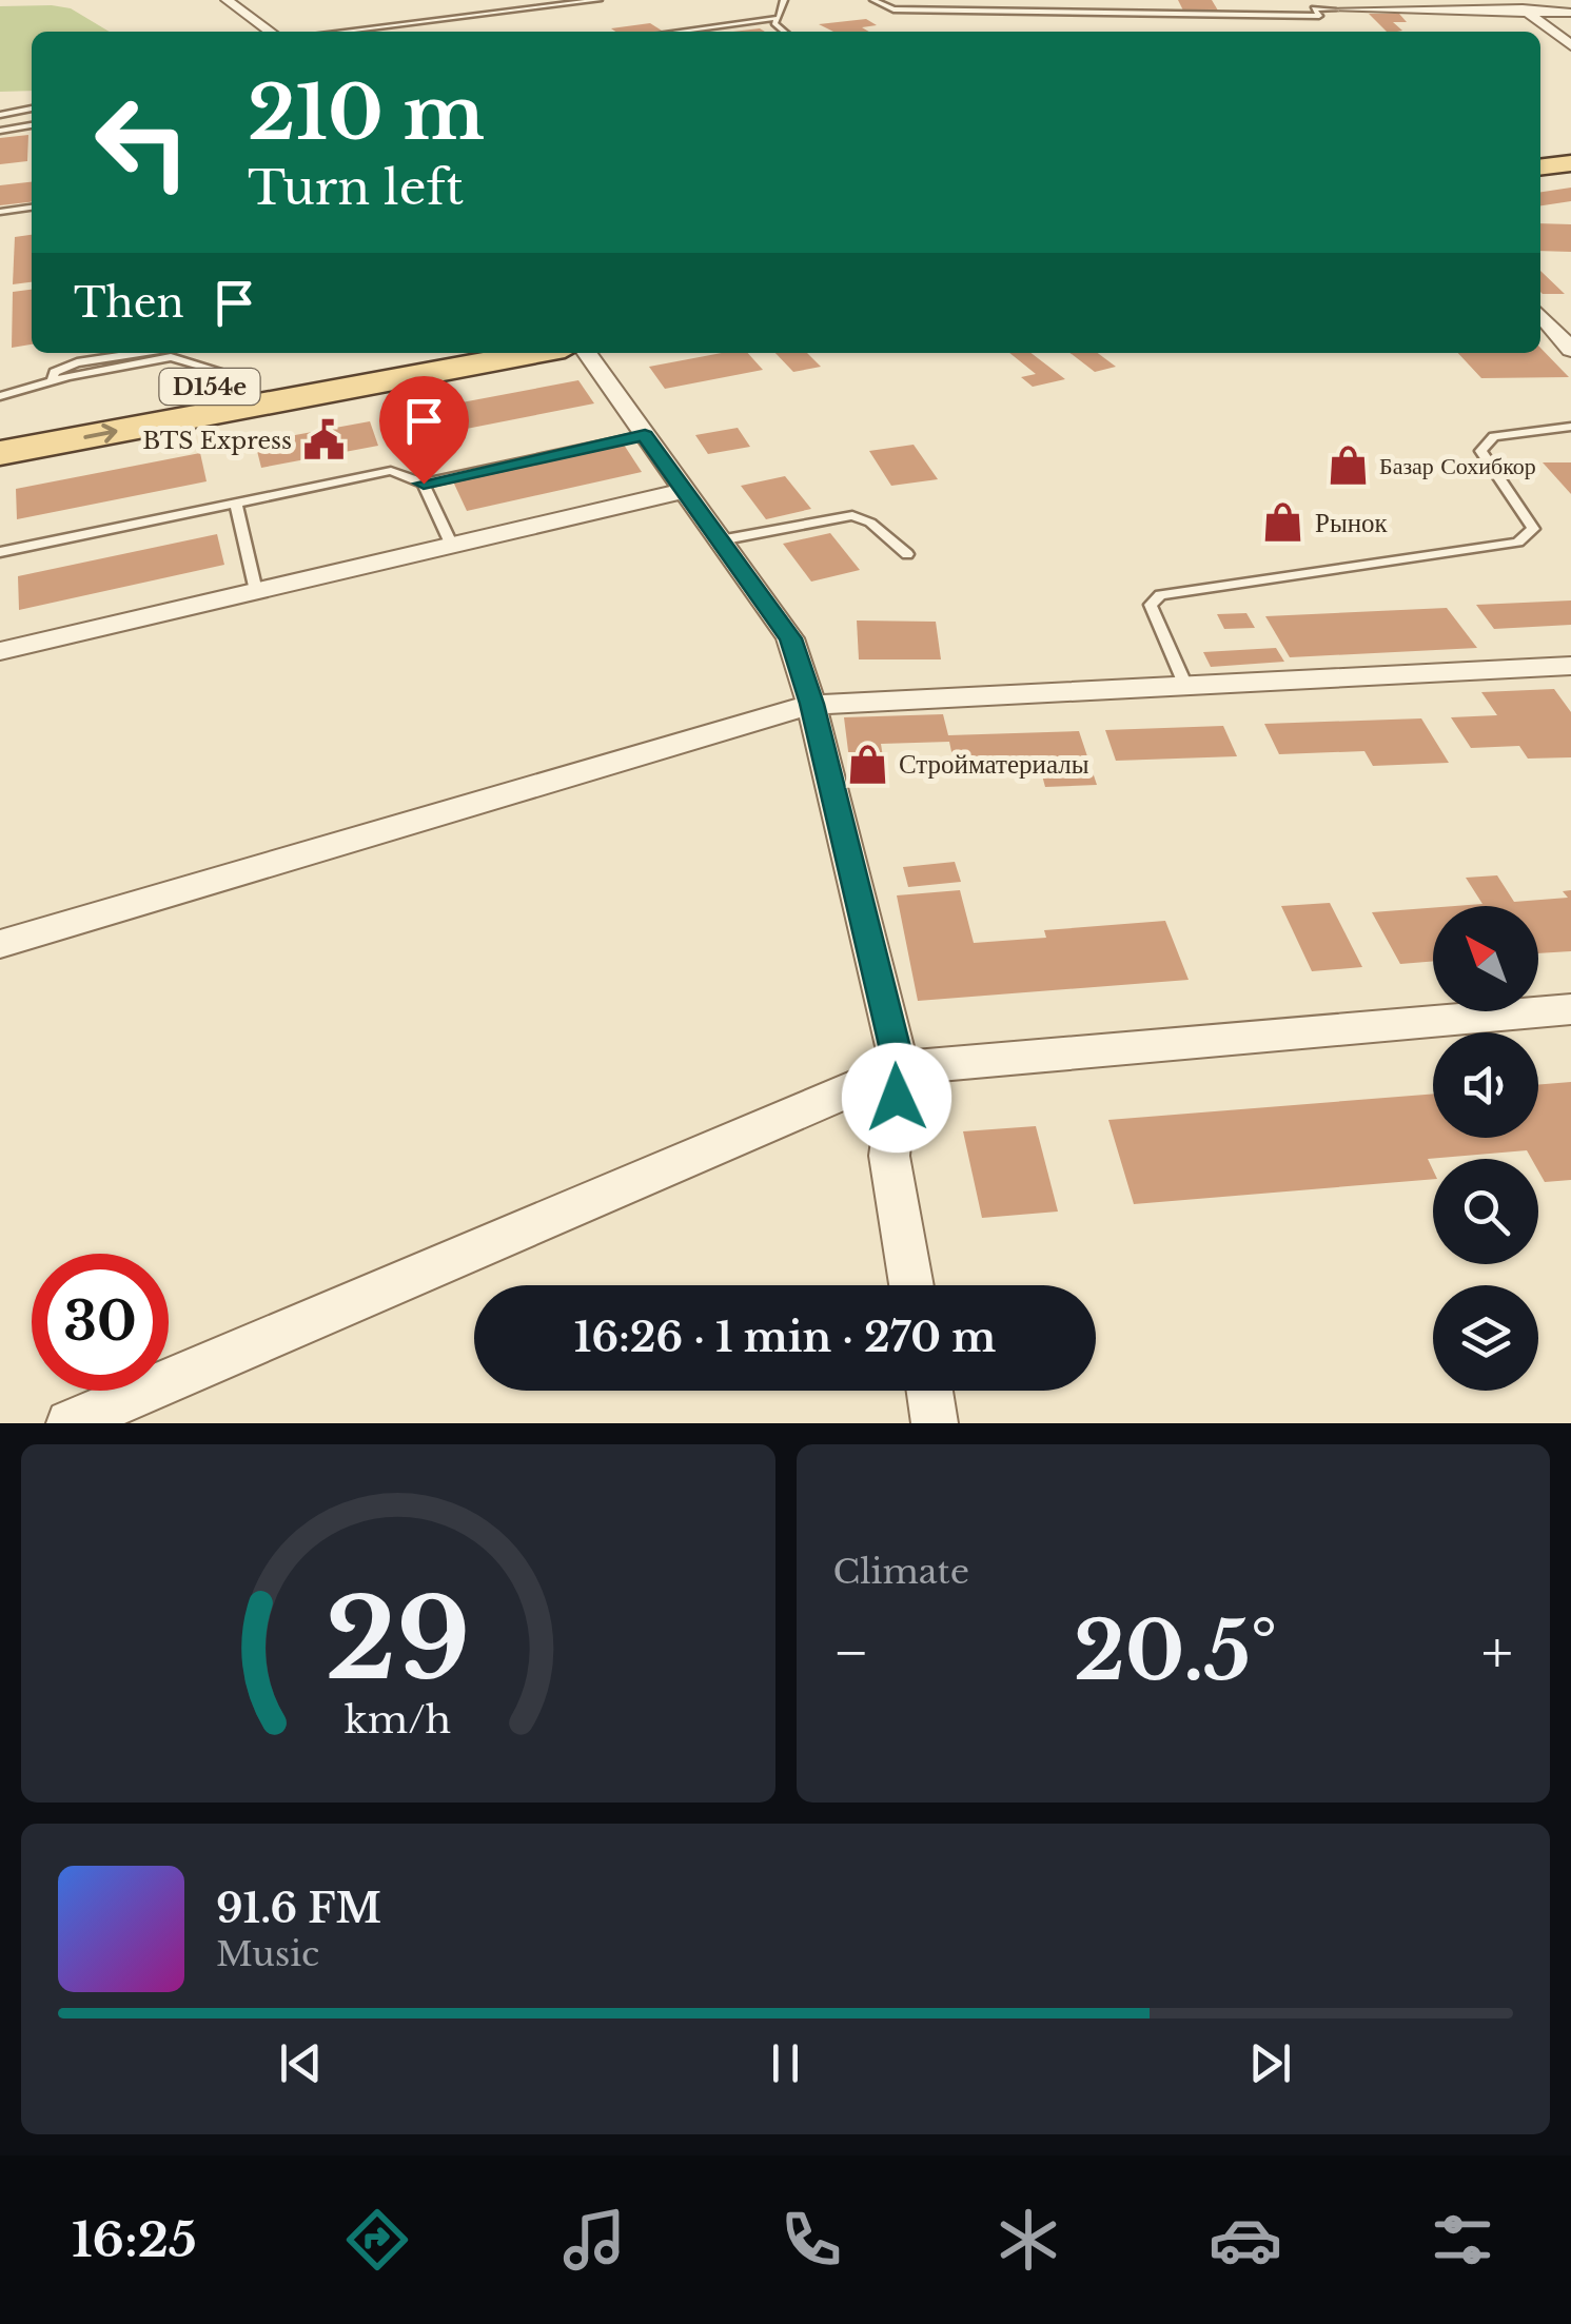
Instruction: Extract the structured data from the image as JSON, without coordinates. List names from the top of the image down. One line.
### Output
{"streets":{"main road":["D154e"]},"places":{"public building":["BTS Express"],"shop":["Базар Сохибкор","Рынок","Стройматериалы"]},"north":"top left","page":{"turn":["210 m","Turn left"],"then":"Then","limit":"30","trip":"16:26 · 1 min · 270 m","tile":"Climate","heat":["−","20.5°","+"],"song":["91.6 FM","Music"],"tabs":"16:25","gauge":["29","km/h"]}}
